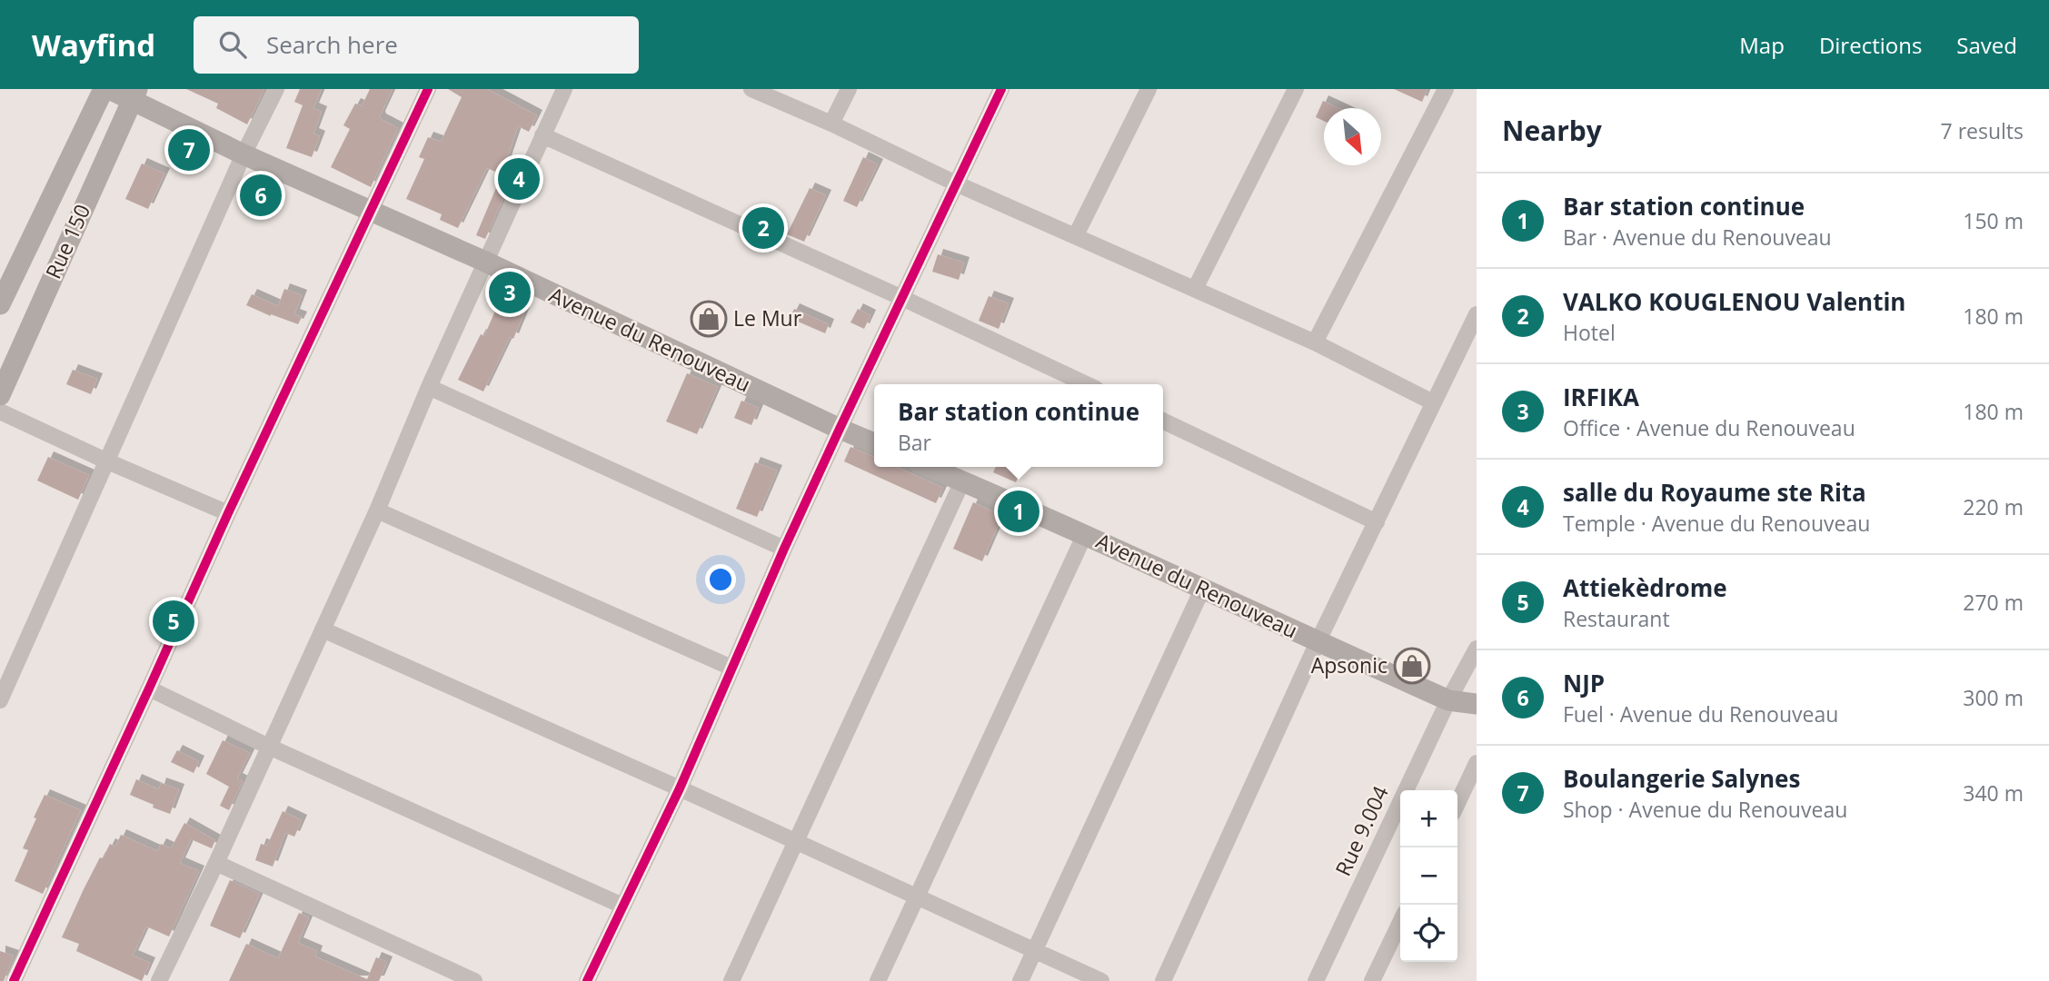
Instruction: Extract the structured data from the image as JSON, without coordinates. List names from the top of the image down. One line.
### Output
{"streets":{"main road":["Rue 150","Avenue du Renouveau"],"street":["Rue 9.004"]},"crossings":[["Rue 150","Avenue du Renouveau"],["Avenue du Renouveau","Rue 9.004"]],"places":{"shop":["Le Mur","Apsonic"]},"north":"bottom right","page":{"header":"Wayfind","search":"Search here","nav":["Map","Directions","Saved"],"heading":["Nearby","7 results"],"pins":["7","4","6","2","3","1","5"],"list":[{"mark":"1","name":"Bar station continue","note":"Bar · Avenue du Renouveau","value":"150 m"},{"mark":"2","name":"VALKO KOUGLENOU Valentin","note":"Hotel","value":"180 m"},{"mark":"3","name":"IRFIKA","note":"Office · Avenue du Renouveau","value":"180 m"},{"mark":"4","name":"salle du Royaume ste Rita","note":"Temple · Avenue du Renouveau","value":"220 m"},{"mark":"5","name":"Attiekèdrome","note":"Restaurant","value":"270 m"},{"mark":"6","name":"NJP","note":"Fuel · Avenue du Renouveau","value":"300 m"},{"mark":"7","name":"Boulangerie Salynes","note":"Shop · Avenue du Renouveau","value":"340 m"}],"popup":["Bar station continue","Bar"],"map_buttons":["+","−"]}}
